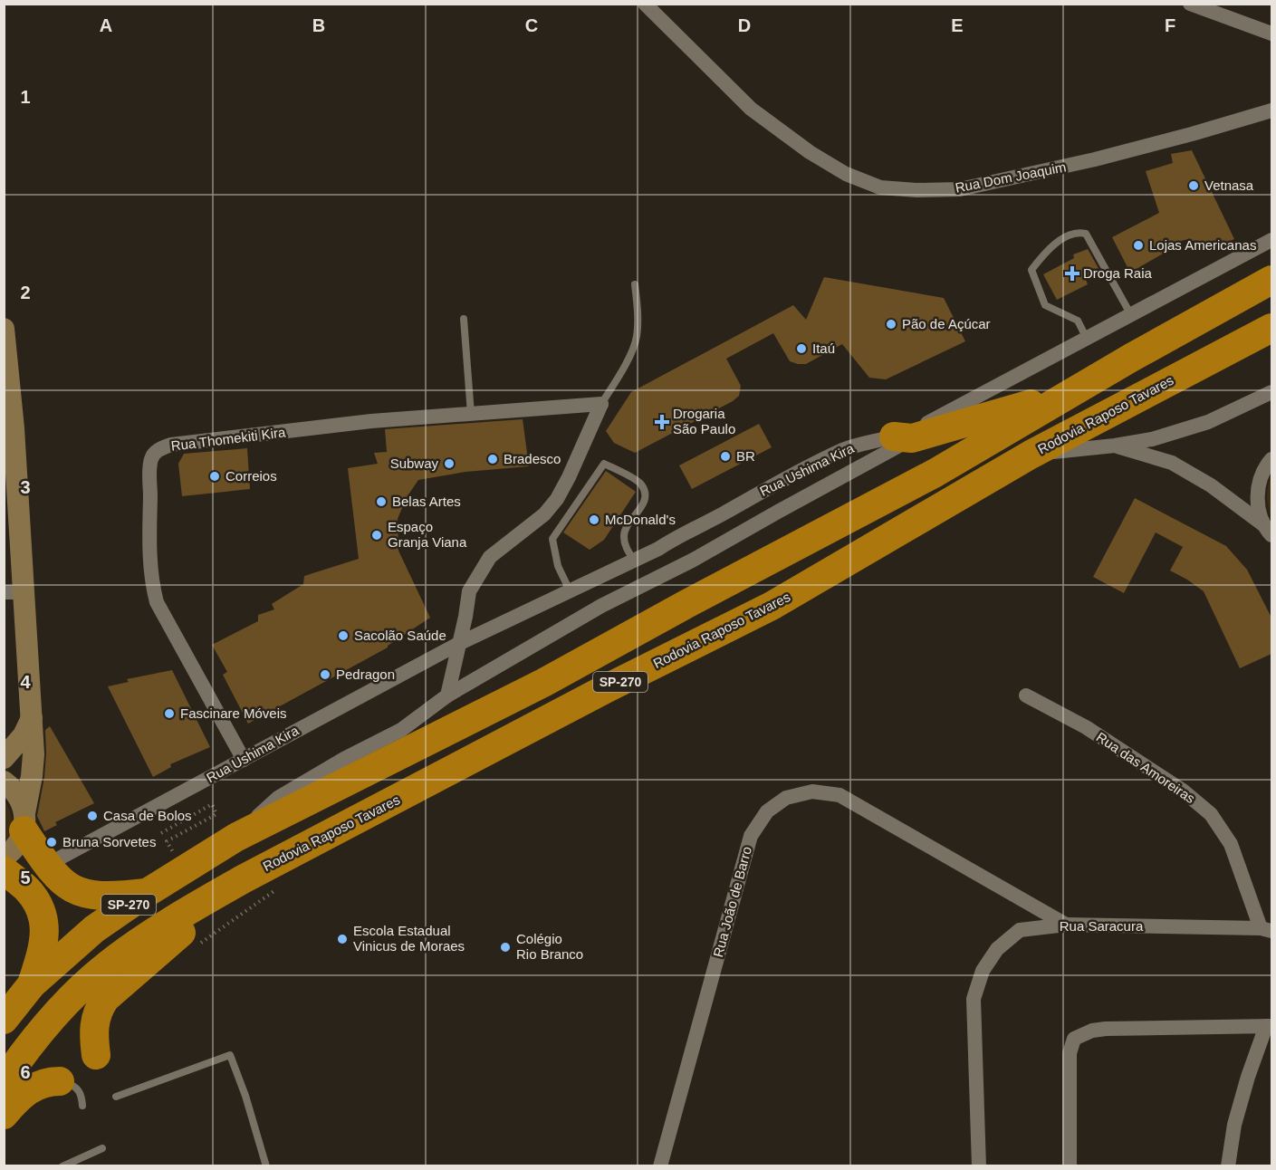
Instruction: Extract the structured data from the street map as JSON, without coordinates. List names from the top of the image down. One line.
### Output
{"streets":{"highway":["Rodovia Raposo Tavares","SP-270"],"street":["Rua Dom Joaquim","Rua Thomekiti Kira","Rua Ushima Kira","Rua das Amoreiras","Rua João de Barro","Rua Saracura"]},"crossings":[["Rua Thomekiti Kira","Rua Ushima Kira"],["Rua das Amoreiras","Rua Saracura"],["Rua João de Barro","Rua Saracura"]],"places":{"other":["Vetnasa","Lojas Americanas","Pão de Açúcar","Itaú","BR","Bradesco","Subway","Correios","Belas Artes","McDonald's","Espaço Granja Viana","Sacolão Saúde","Pedragon","Fascinare Móveis","Casa de Bolos","Bruna Sorvetes","Escola Estadual Vinicus de Moraes","Colégio Rio Branco"],"health":["Droga Raia","Drogaria São Paulo"]},"grid":{"columns":["A","B","C","D","E","F"],"rows":["1","2","3","4","5","6"]}}
